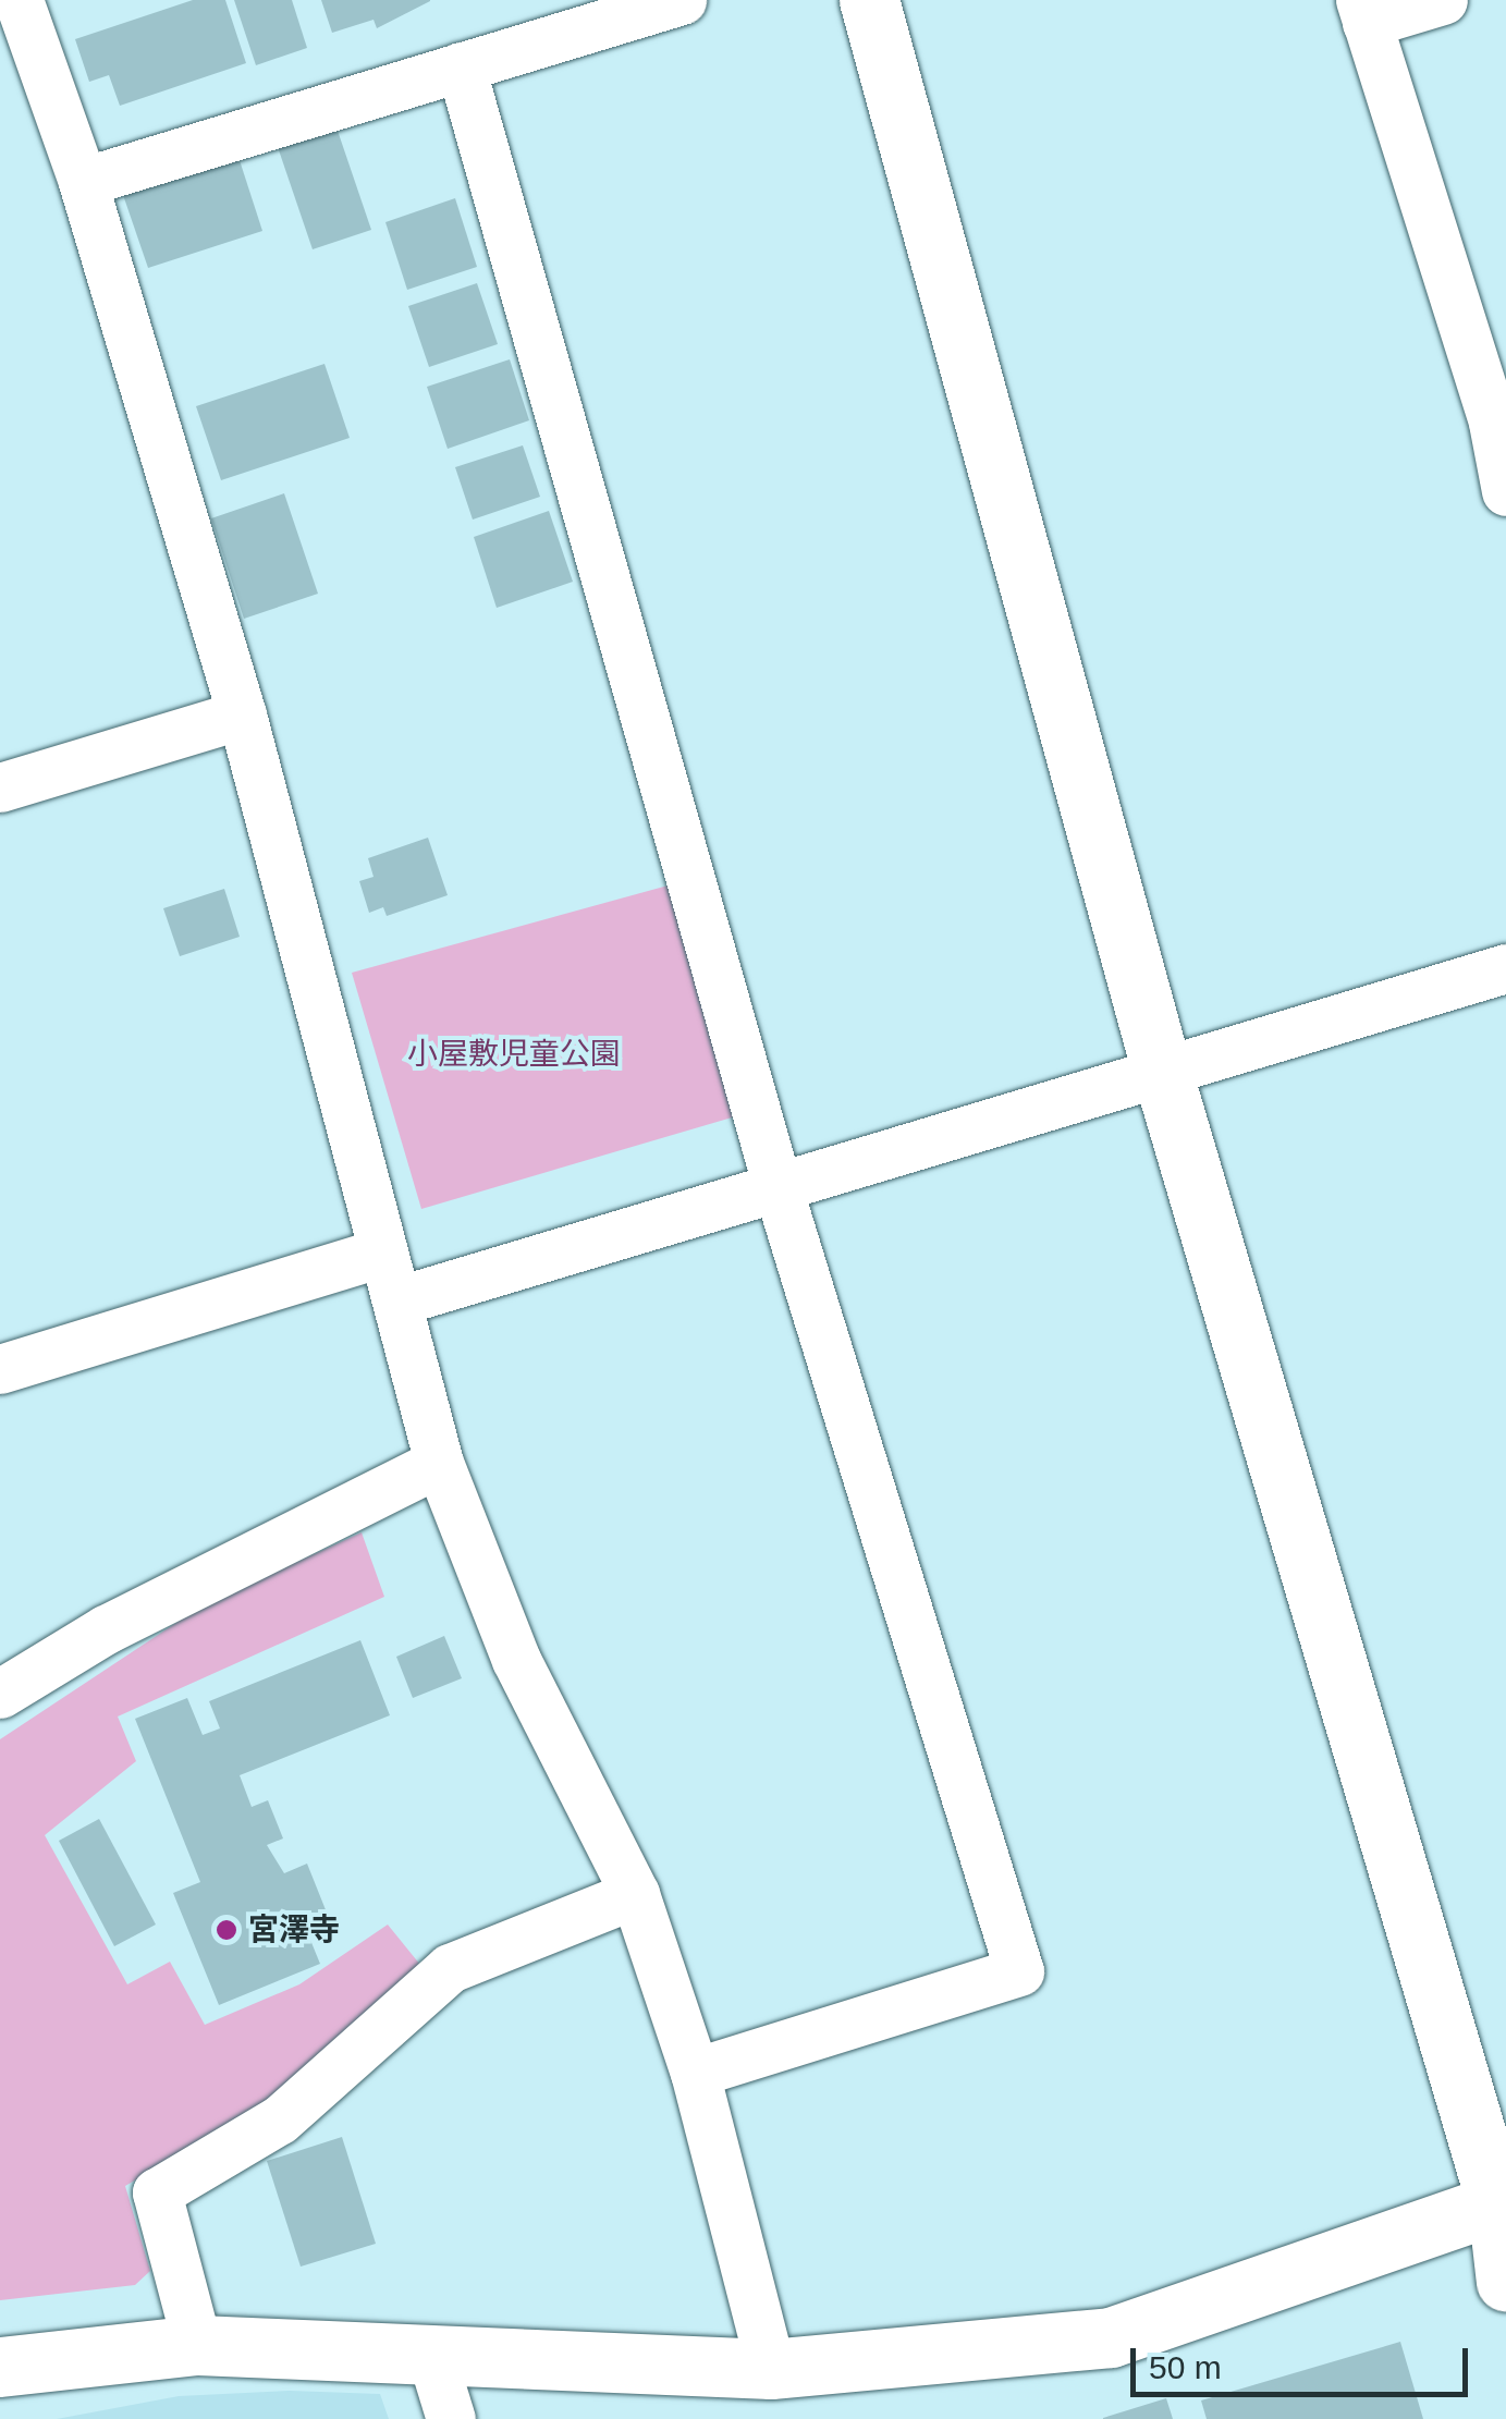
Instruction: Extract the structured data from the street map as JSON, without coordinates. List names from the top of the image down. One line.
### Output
{"parks":["小屋敷児童公園"],"places":["宮澤寺"],"scale_bar":"50 m"}
